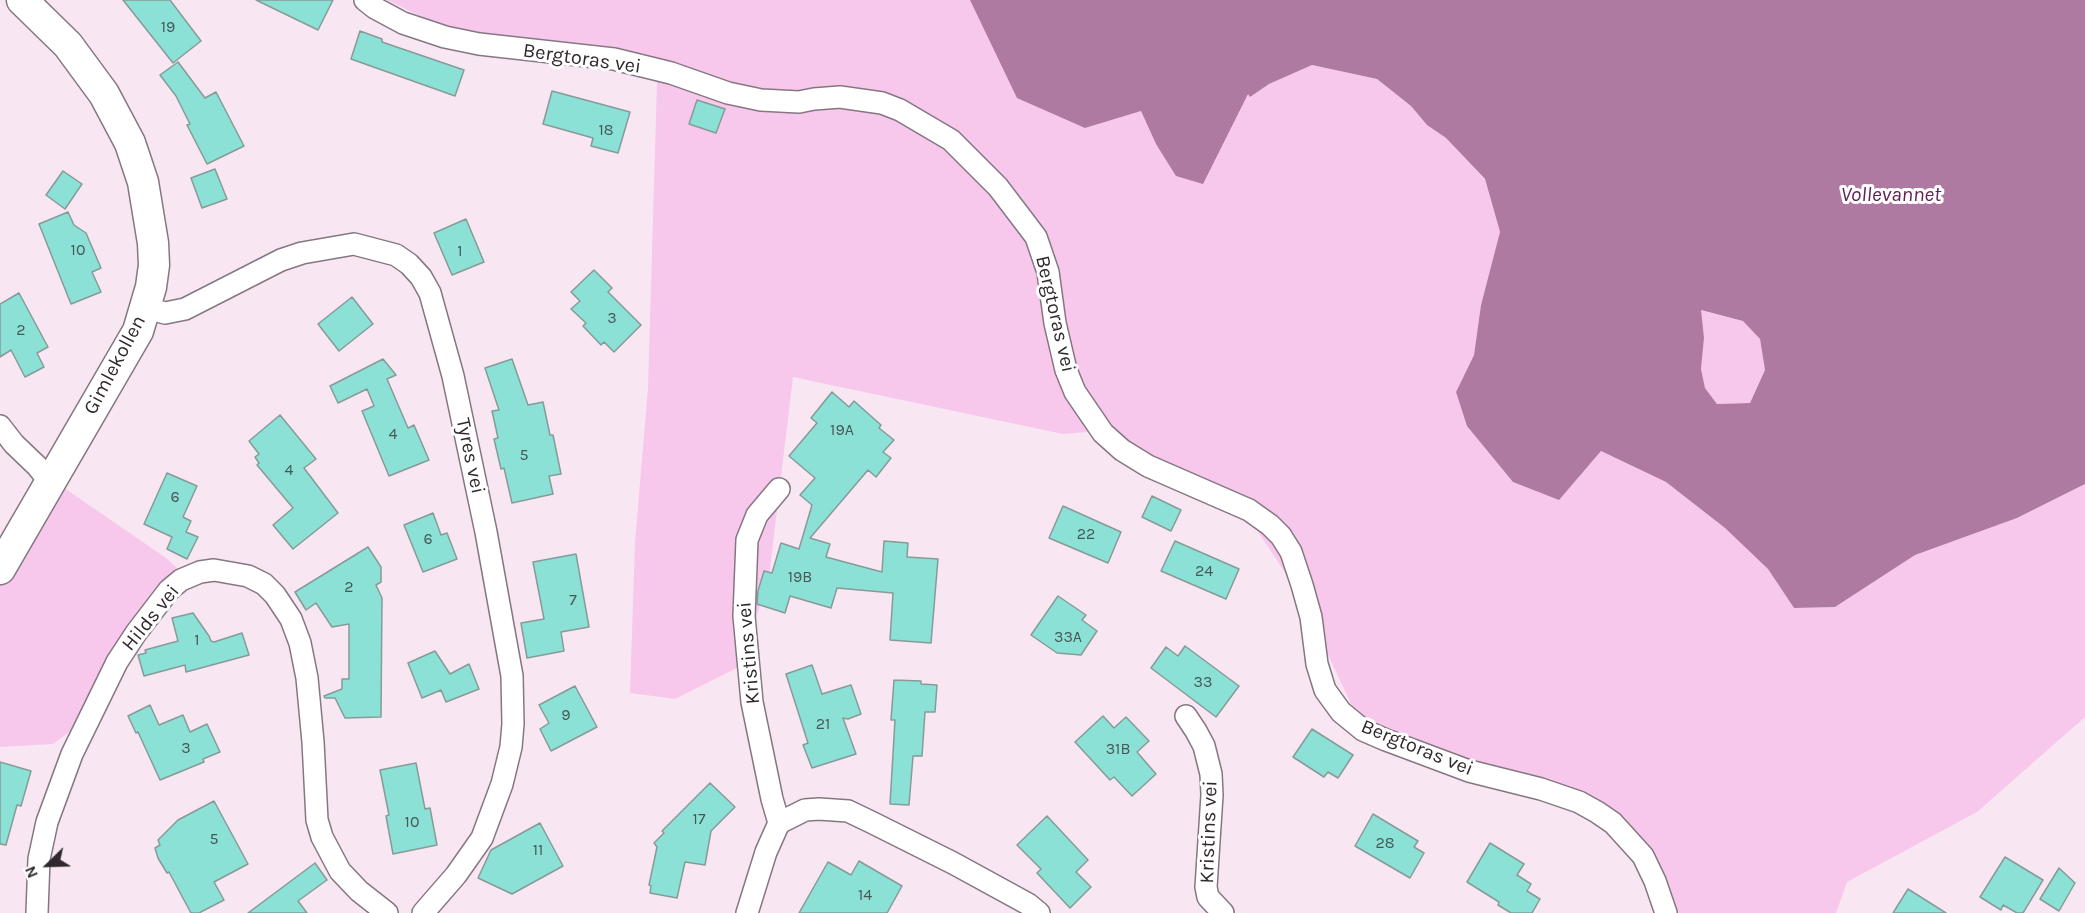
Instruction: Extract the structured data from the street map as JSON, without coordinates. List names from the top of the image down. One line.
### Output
{"streets":{"street":["Bergtoras vei","Gimlekollen","Tyres vei","Hilds vei","Kristins vei"]},"crossings":[["Gimlekollen","Tyres vei"]],"water":["Vollevannet"],"house_numbers":["19","18","10","1","3","2","19A","4","5","4","6","22","6","24","19B","2","7","33A","1","33","9","21","3","31B","17","10","5","28","11","14"],"north":"bottom left"}
